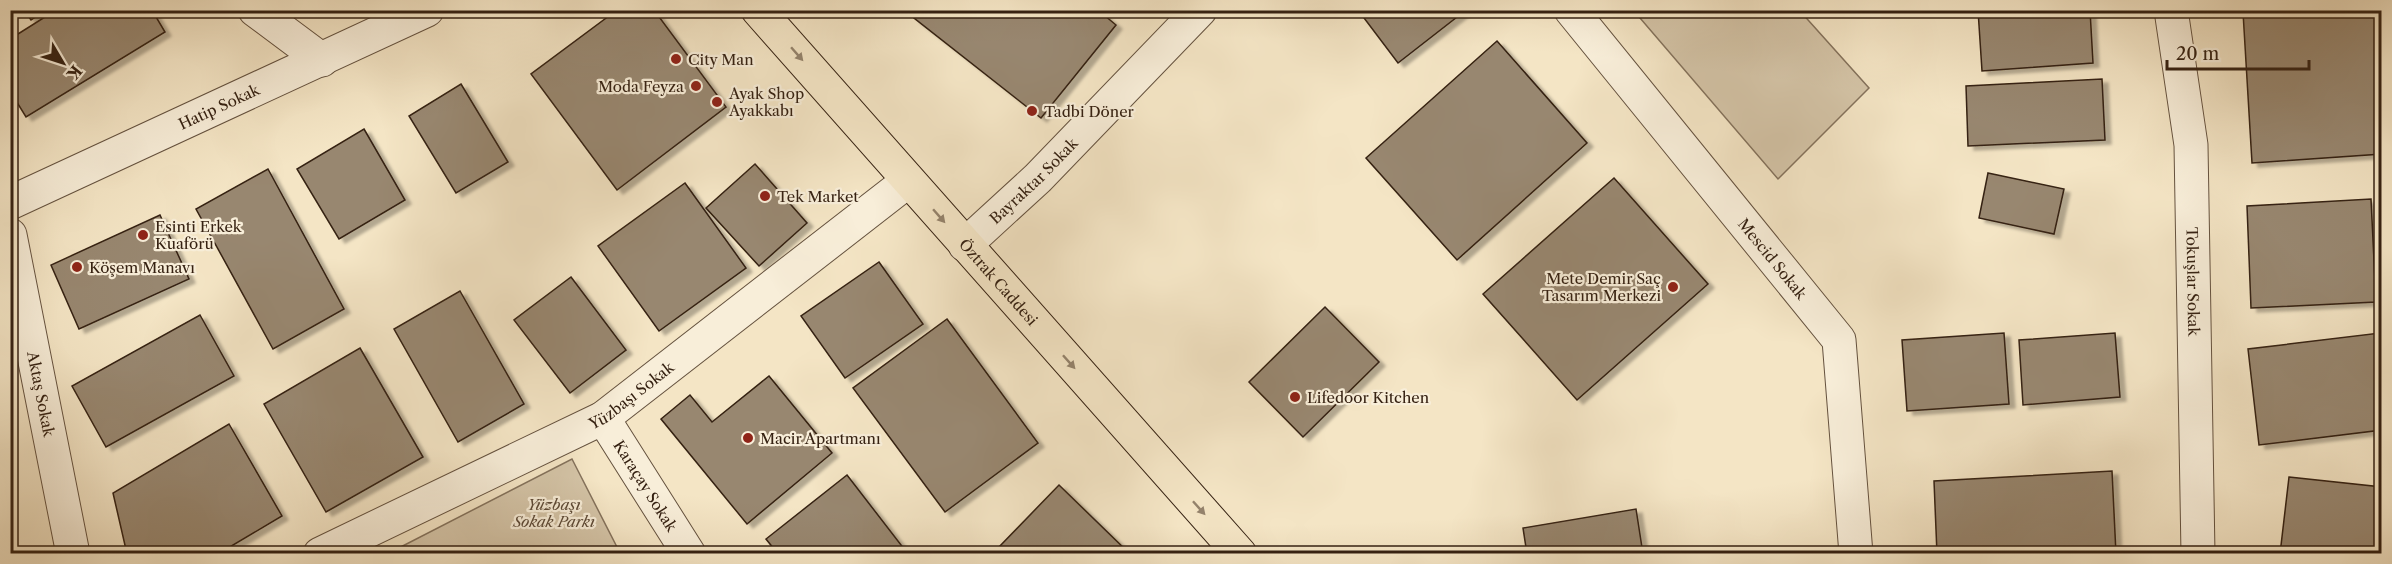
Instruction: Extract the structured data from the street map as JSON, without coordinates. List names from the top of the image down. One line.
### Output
{"streets":{"main road":["Öztrak Caddesi"],"street":["Hatip Sokak","Bayraktar Sokak","Mescid Sokak","Tokuşlar Sokak","Aktaş Sokak","Yüzbaşı Sokak","Karaçay Sokak"]},"crossings":[["Bayraktar Sokak","Öztrak Caddesi"],["Öztrak Caddesi","Yüzbaşı Sokak"],["Yüzbaşı Sokak","Karaçay Sokak"]],"one_way":["Öztrak Caddesi"],"parks":["Yüzbaşı Sokak Parkı"],"places":["City Man","Moda Feyza","Ayak Shop Ayakkabı","Tadbi Döner","Tek Market","Esinti Erkek Kuaförü","Köşem Manavı","Mete Demir Saç Tasarım Merkezi","Lifedoor Kitchen","Macir Apartmanı"],"scale_bar":"20 m","north":"bottom right"}
